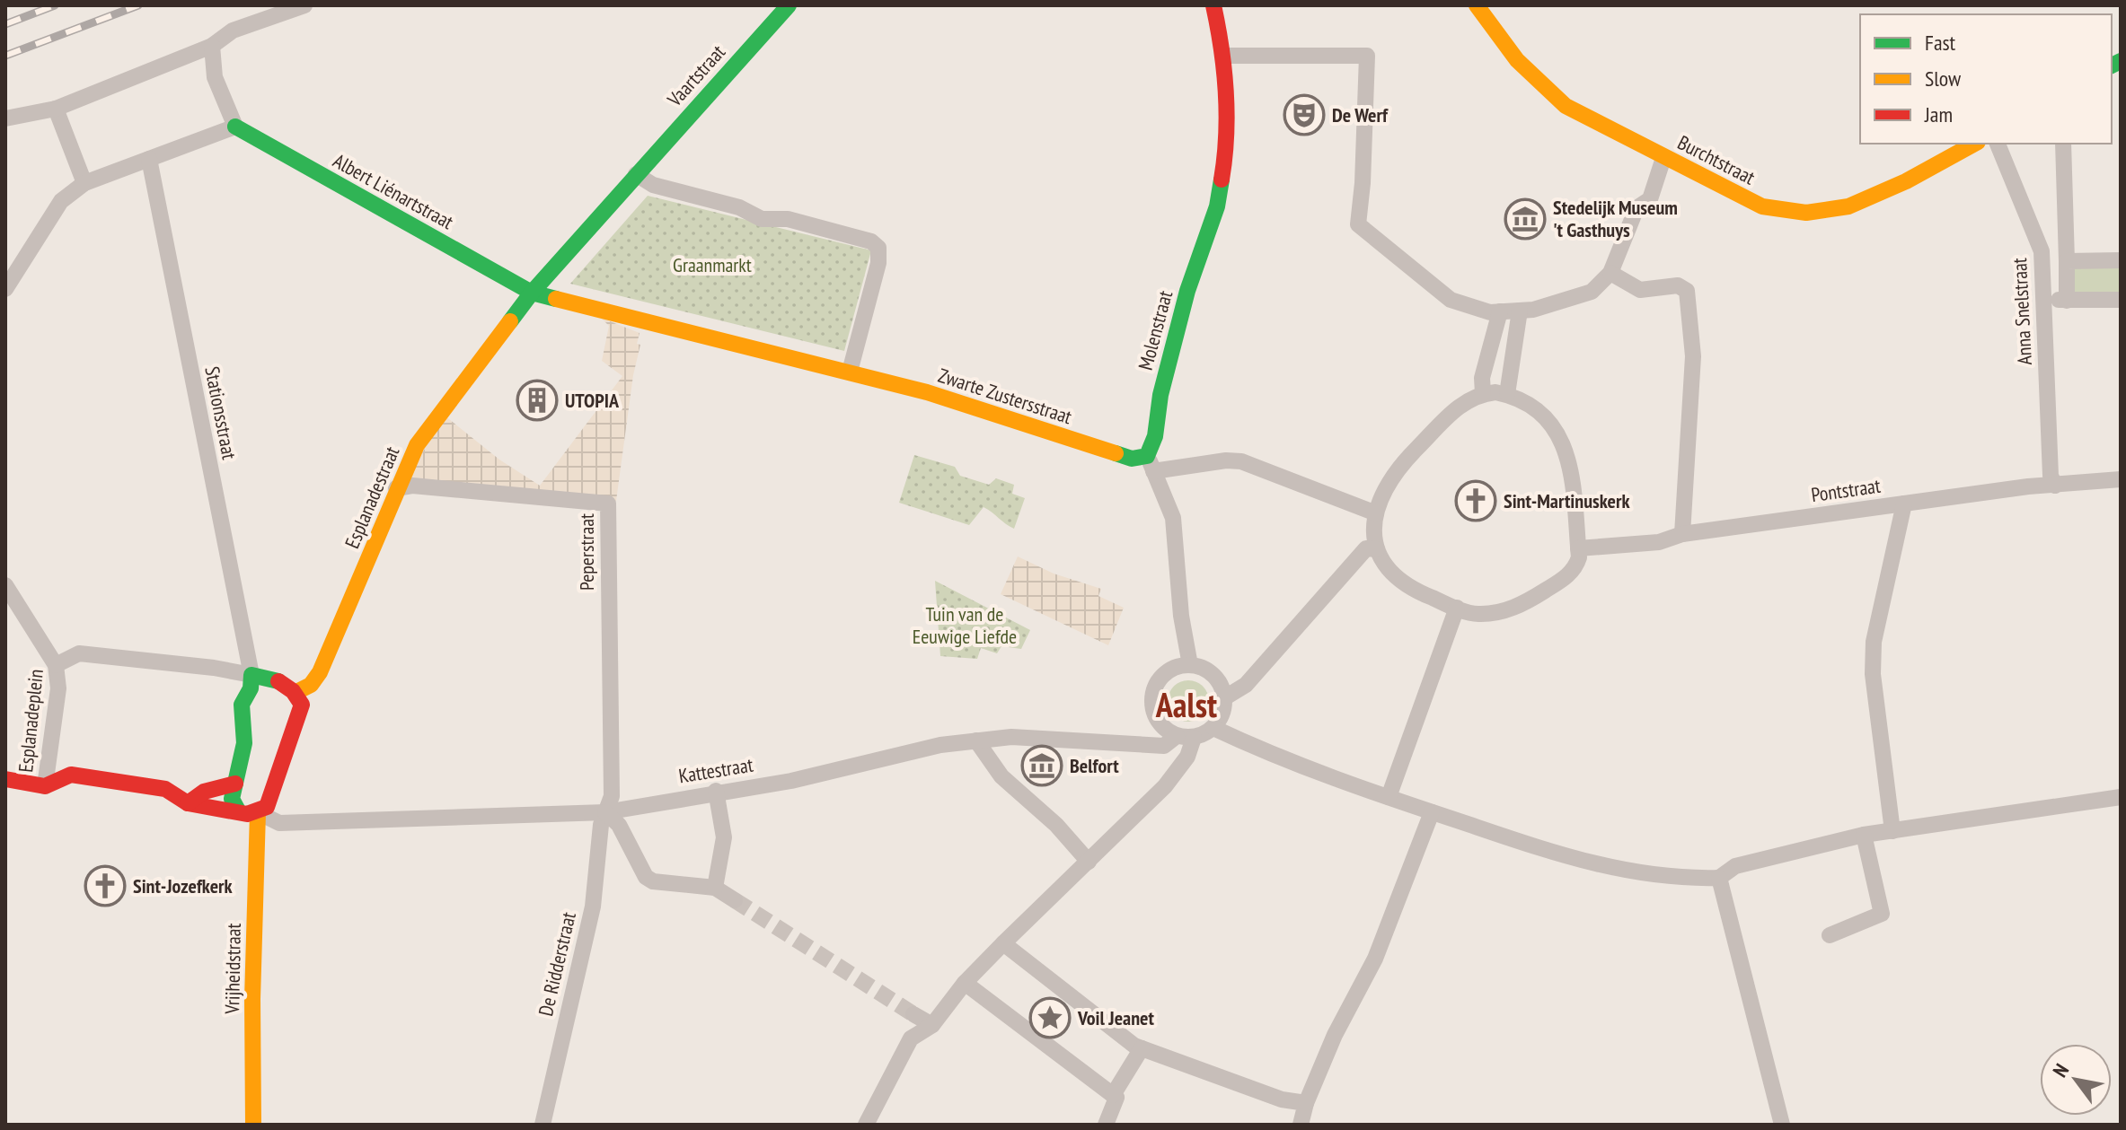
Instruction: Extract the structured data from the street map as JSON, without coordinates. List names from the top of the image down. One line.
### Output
{"streets":{"street":["Vaartstraat","Burchtstraat","Albert Liénartstraat","Anna Snelstraat","Molenstraat","Zwarte Zustersstraat","Stationsstraat","Pontstraat","Esplanadestraat","Peperstraat","Esplanadeplein","Kattestraat","De Ridderstraat","Vrijheidstraat"]},"crossings":[["Albert Liénartstraat","Esplanadestraat"],["Anna Snelstraat","Pontstraat"],["Molenstraat","Zwarte Zustersstraat"],["Stationsstraat","Esplanadeplein"],["Esplanadestraat","Peperstraat"],["Esplanadestraat","Esplanadeplein"],["Peperstraat","Kattestraat"],["Peperstraat","De Ridderstraat"],["Esplanadeplein","Kattestraat"],["Esplanadeplein","Vrijheidstraat"],["Kattestraat","De Ridderstraat"],["Kattestraat","Vrijheidstraat"]],"districts":["Aalst"],"parks":["Graanmarkt","Tuin van de Eeuwige Liefde"],"places":{"theatre":["De Werf"],"museum":["Stedelijk Museum 't Gasthuys","Belfort"],"building":["UTOPIA"],"church":["Sint-Martinuskerk","Sint-Jozefkerk"],"place":["Voil Jeanet"]},"legend":["Fast","Slow","Jam"],"north":"top left"}
